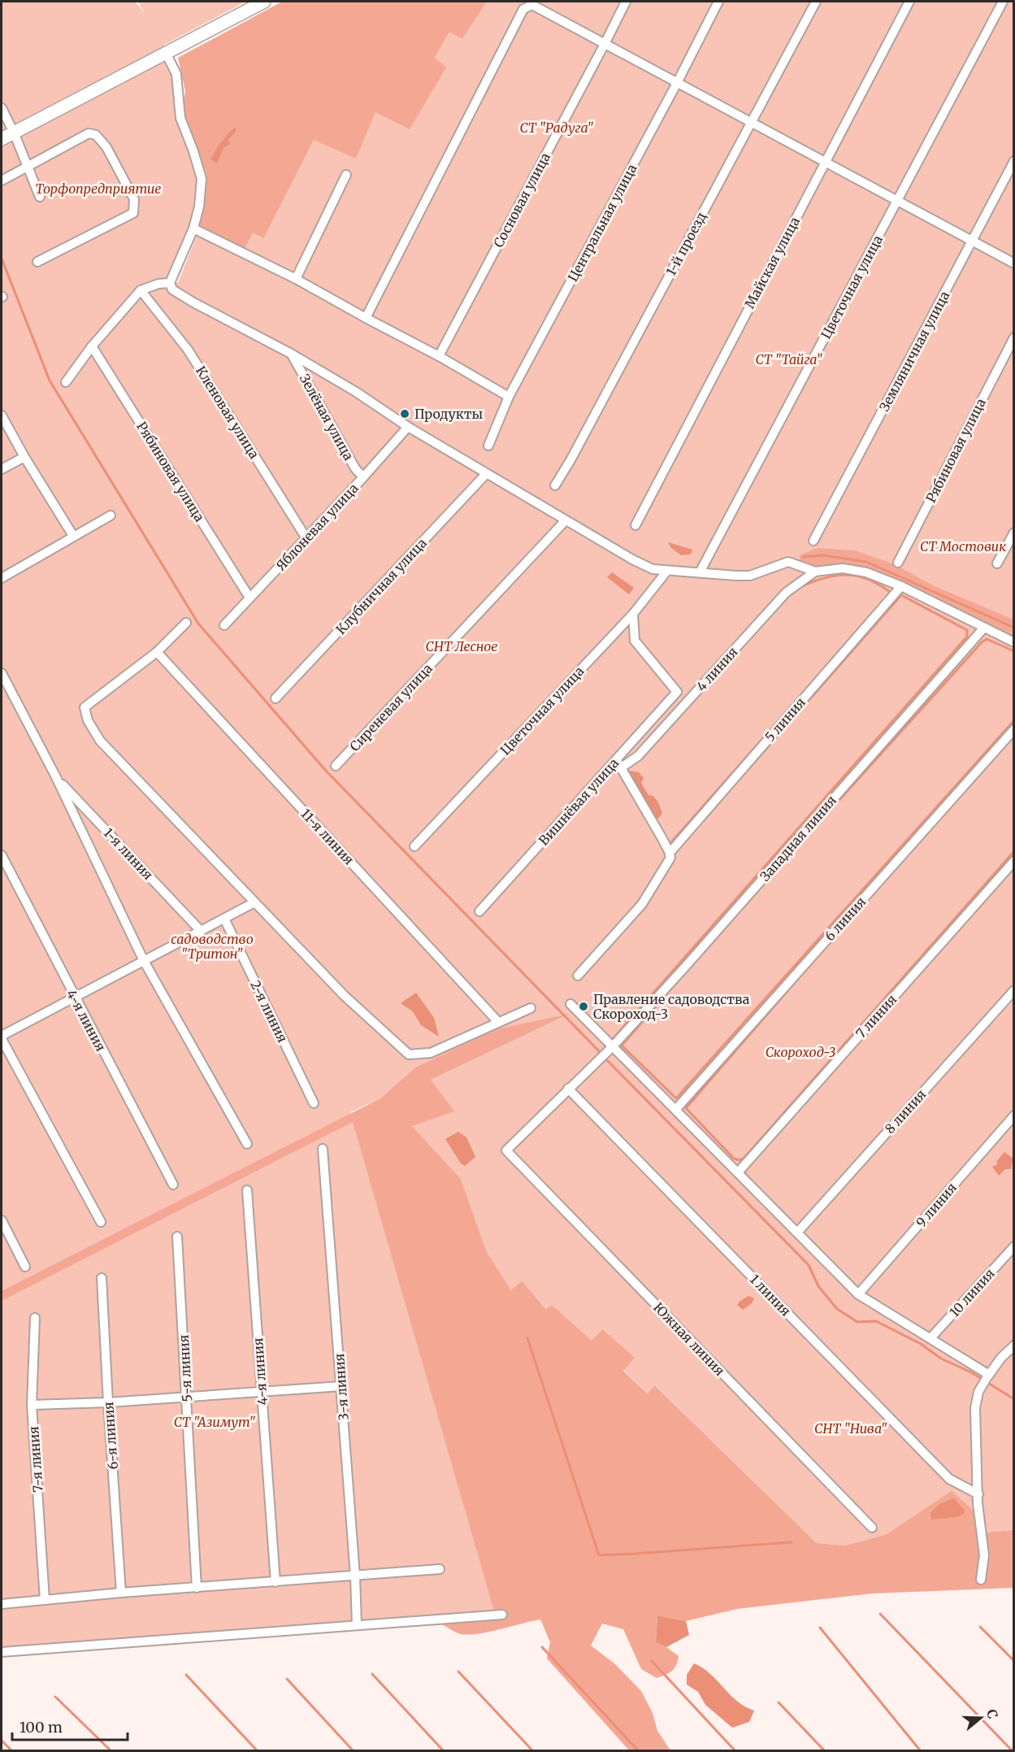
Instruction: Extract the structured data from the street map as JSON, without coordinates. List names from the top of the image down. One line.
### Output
{"streets":{"street":["Сосновая улица","Центральная улица","1-й проезд","Майская улица","Цветочная улица","Земляничная улица","Кленовая улица","Зелёная улица","Рябиновая улица","Яблоневая улица","Клубничная улица","4 линия","Сиреневая улица","5 линия","Вишнёвая улица","11-я линия","Западная линия","1-я линия","6 линия","2-я линия","7 линия","4-я линия","8 линия","9 линия","10 линия","1 линия","Южная линия","5-я линия","3-я линия","6-я линия","7-я линия"]},"crossings":[["Цветочная улица","Вишнёвая улица"],["Кленовая улица","Яблоневая улица"],["Зелёная улица","Яблоневая улица"],["Рябиновая улица","Яблоневая улица"],["Западная линия","1 линия"],["Западная линия","Южная линия"]],"parks":["СТ \"Радуга\"","Торфопредприятие","СТ \"Тайга\"","СТ Мостовик","СНТ Лесное","садоводство \"Тритон\"","Скороход-3","СТ \"Азимут\"","СНТ \"Нива\""],"places":["Продукты","Правление садоводства Скороход-3"],"scale_bar":"100 m","north":"right"}
